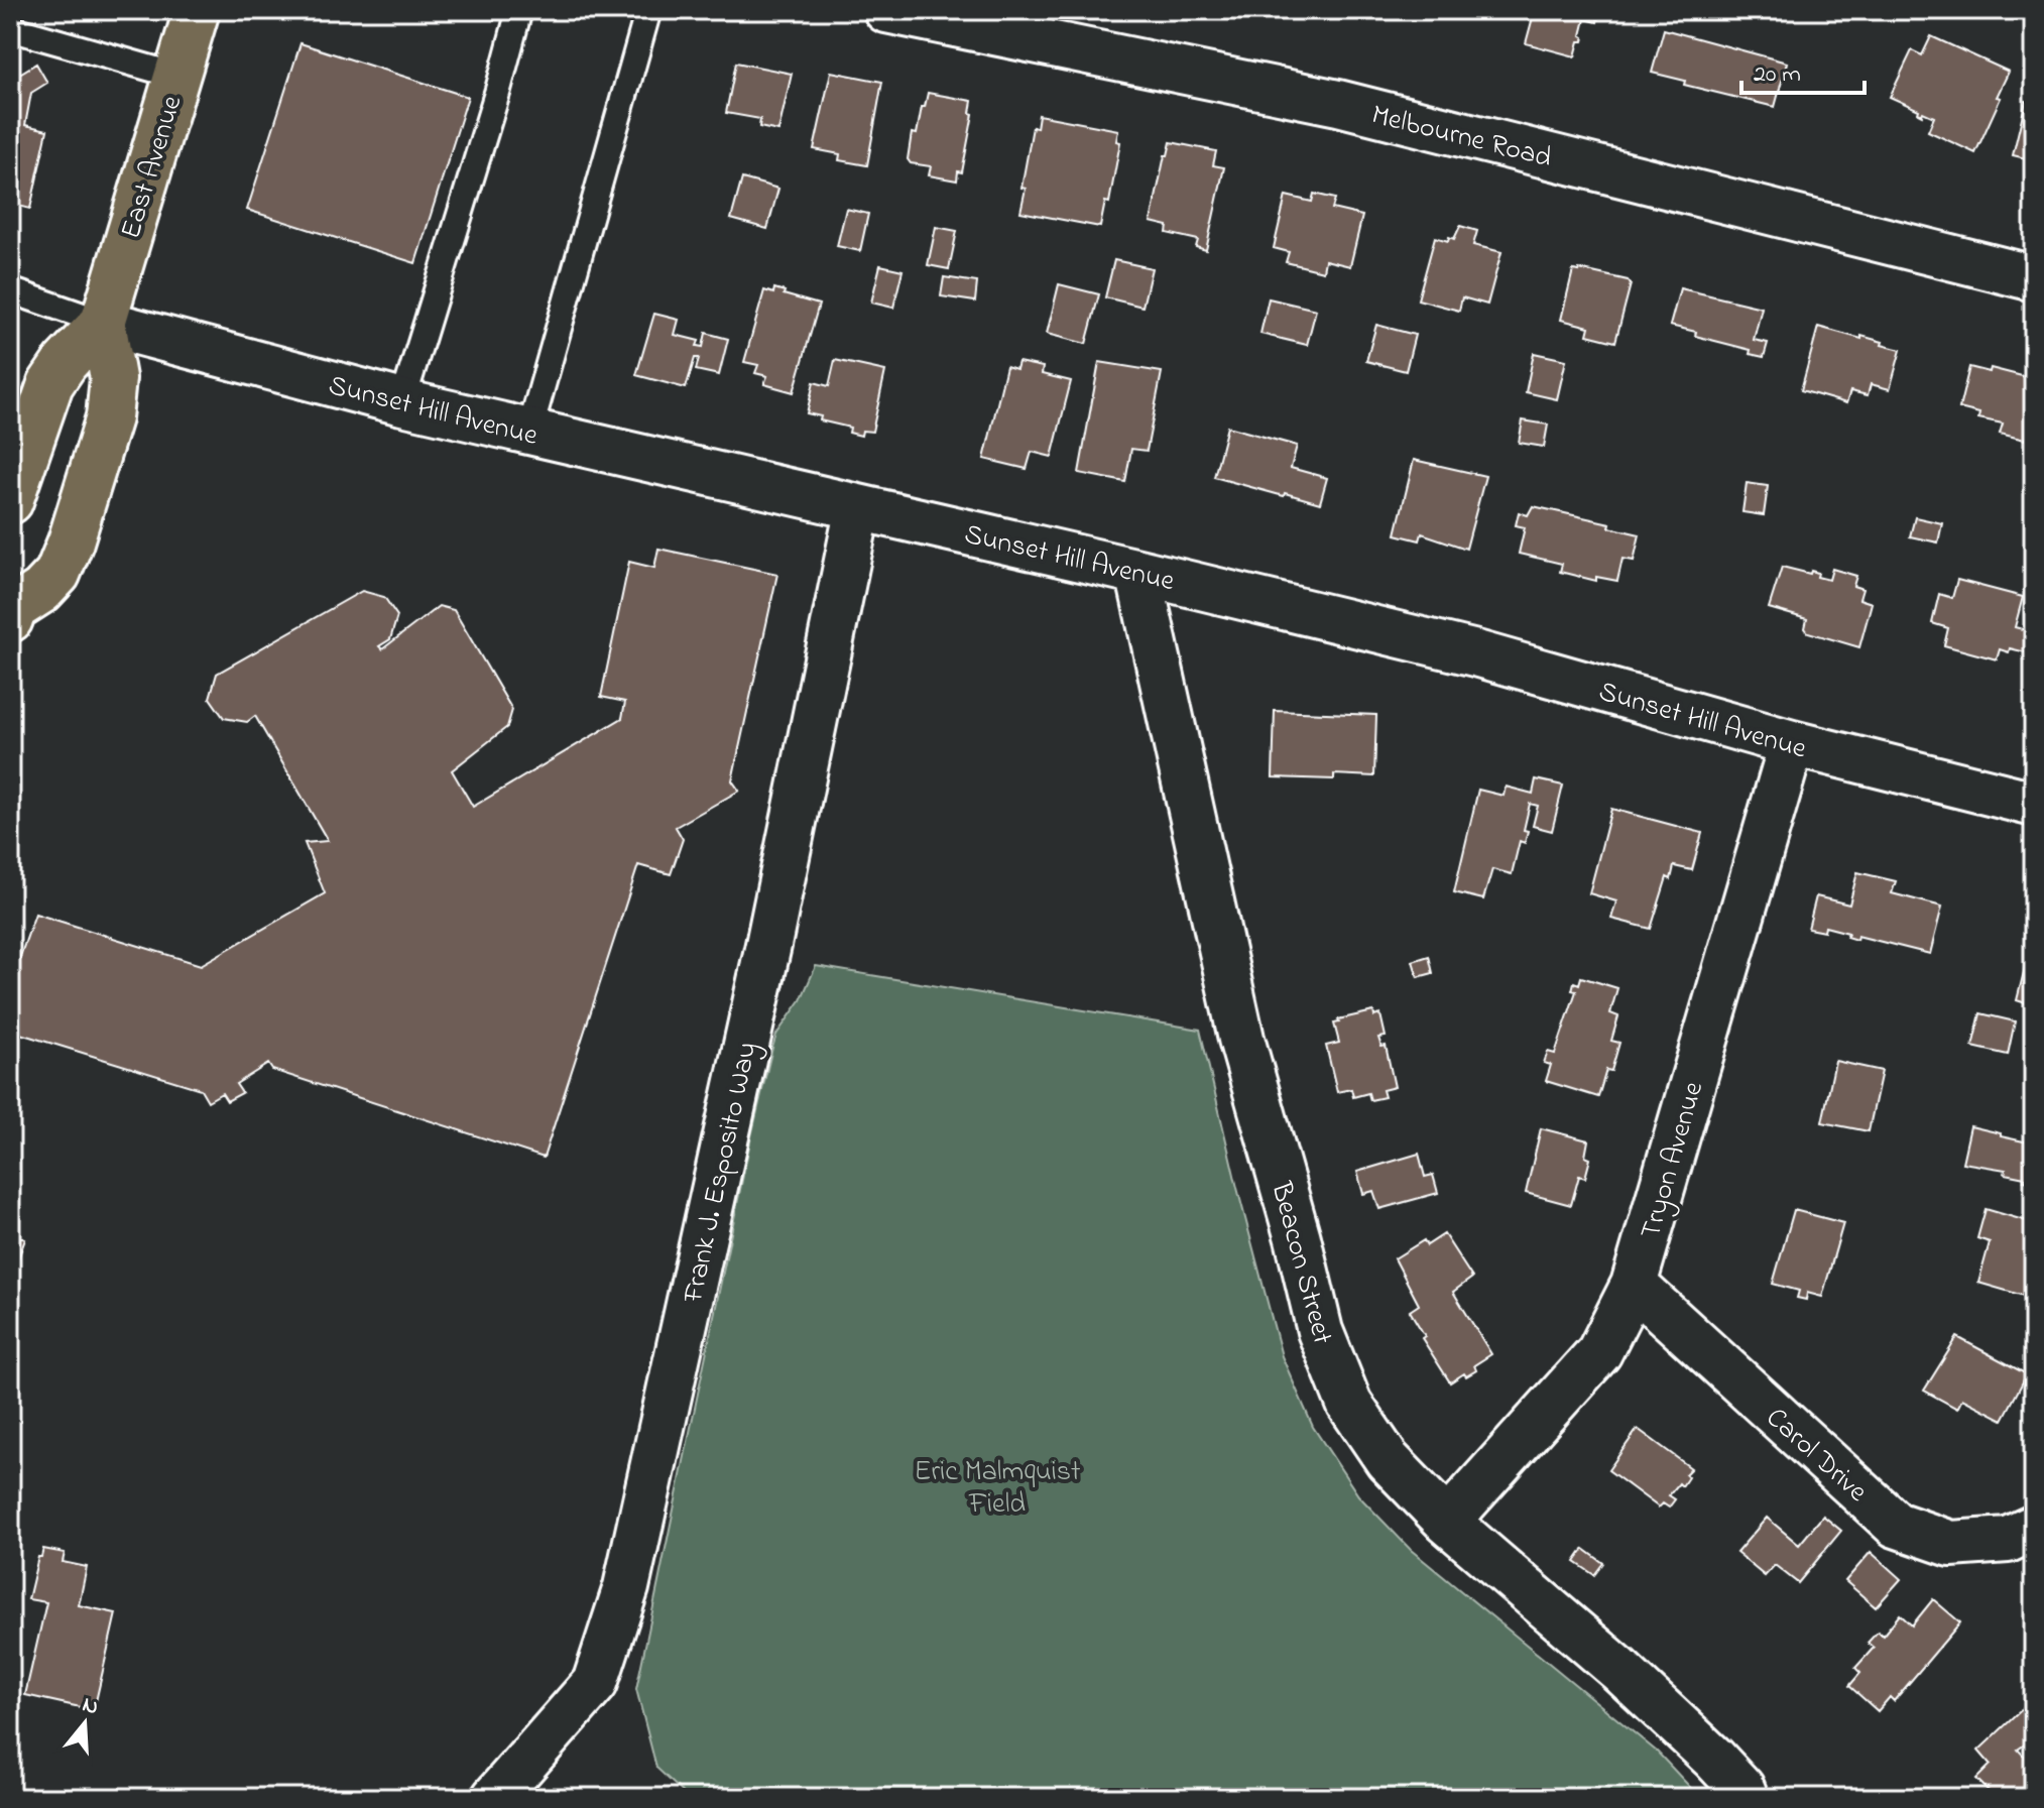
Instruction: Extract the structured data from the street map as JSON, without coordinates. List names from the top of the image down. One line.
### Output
{"streets":{"main road":["East Avenue"],"street":["Melbourne Road","Sunset Hill Avenue","Tryon Avenue","Frank J. Esposito Way","Beacon Street","Carol Drive"]},"crossings":[["East Avenue","Sunset Hill Avenue"],["Sunset Hill Avenue","Tryon Avenue"],["Sunset Hill Avenue","Frank J. Esposito Way"],["Sunset Hill Avenue","Beacon Street"],["Tryon Avenue","Beacon Street"],["Tryon Avenue","Carol Drive"]],"parks":["Eric Malmquist Field"],"scale_bar":"20 m","north":"top"}
